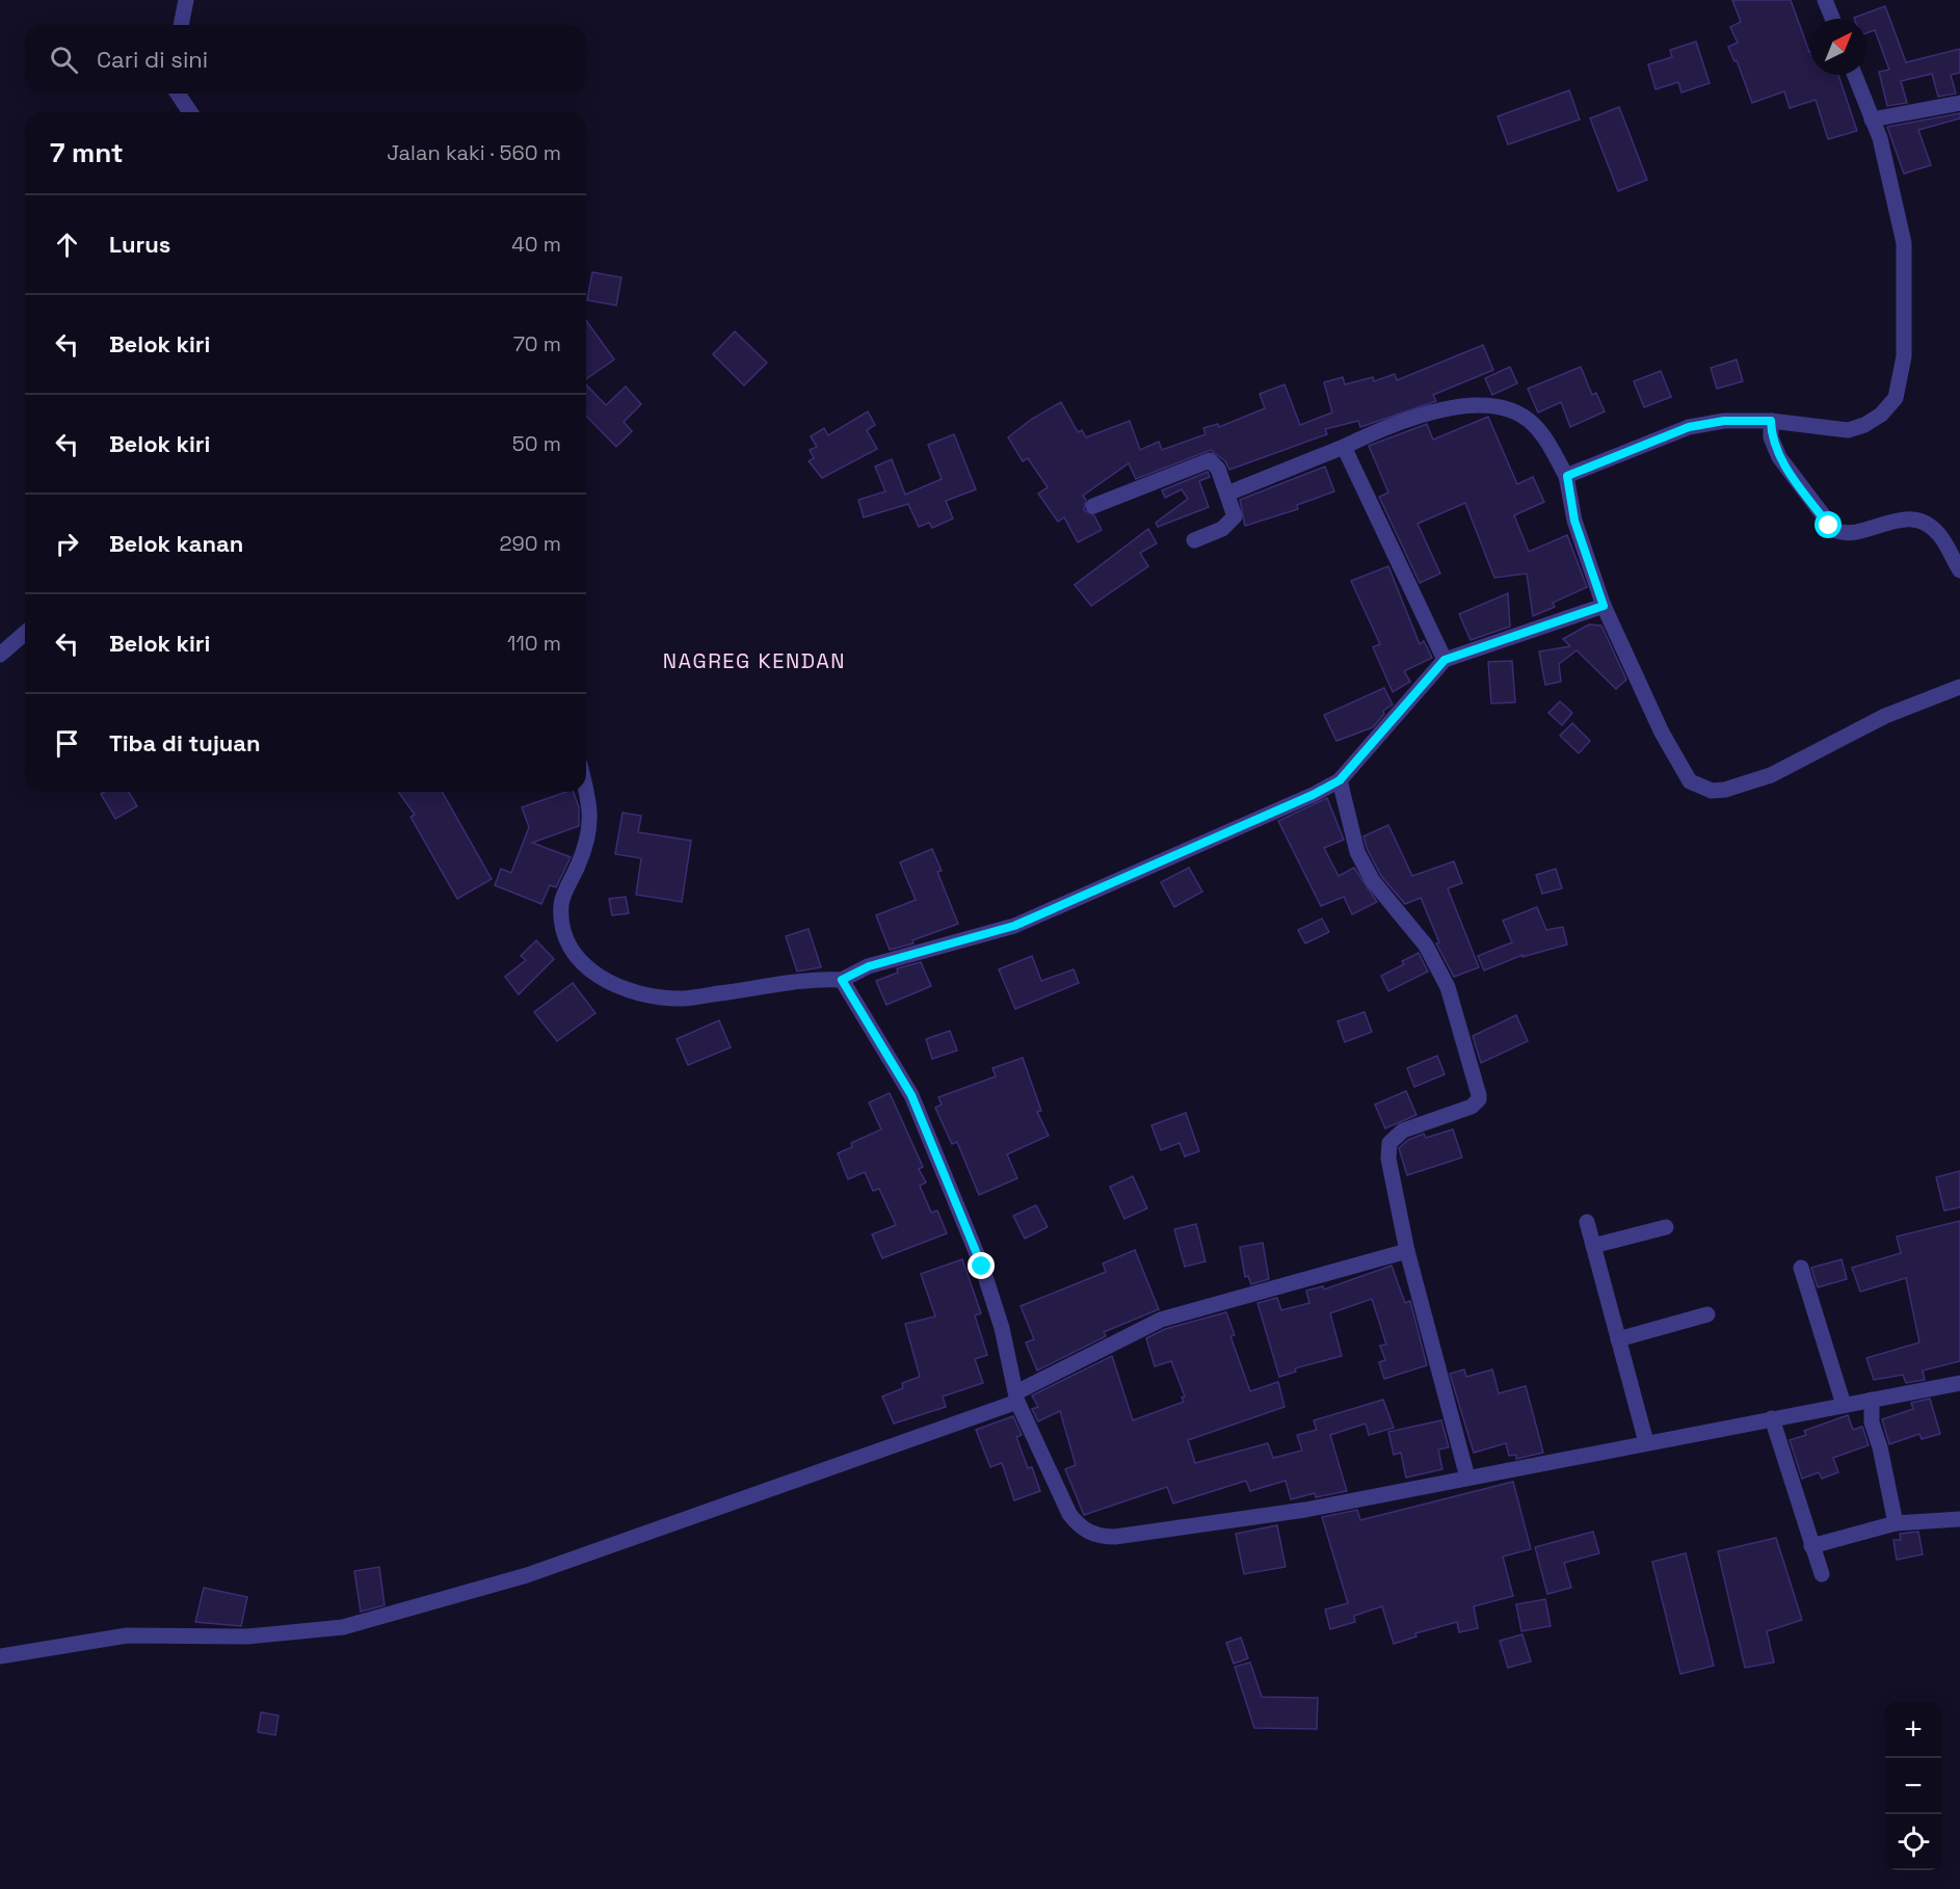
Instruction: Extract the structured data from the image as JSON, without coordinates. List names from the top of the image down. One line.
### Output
{"districts":["NAGREG KENDAN"],"north":"top right","page":{"search":"Cari di sini","heading":["7 mnt","Jalan kaki · 560 m"],"list":[["Lurus","40 m"],["Belok kiri","70 m"],["Belok kiri","50 m"],["Belok kanan","290 m"],["Belok kiri","110 m"],"Tiba di tujuan"],"map_buttons":["+","−"]}}
